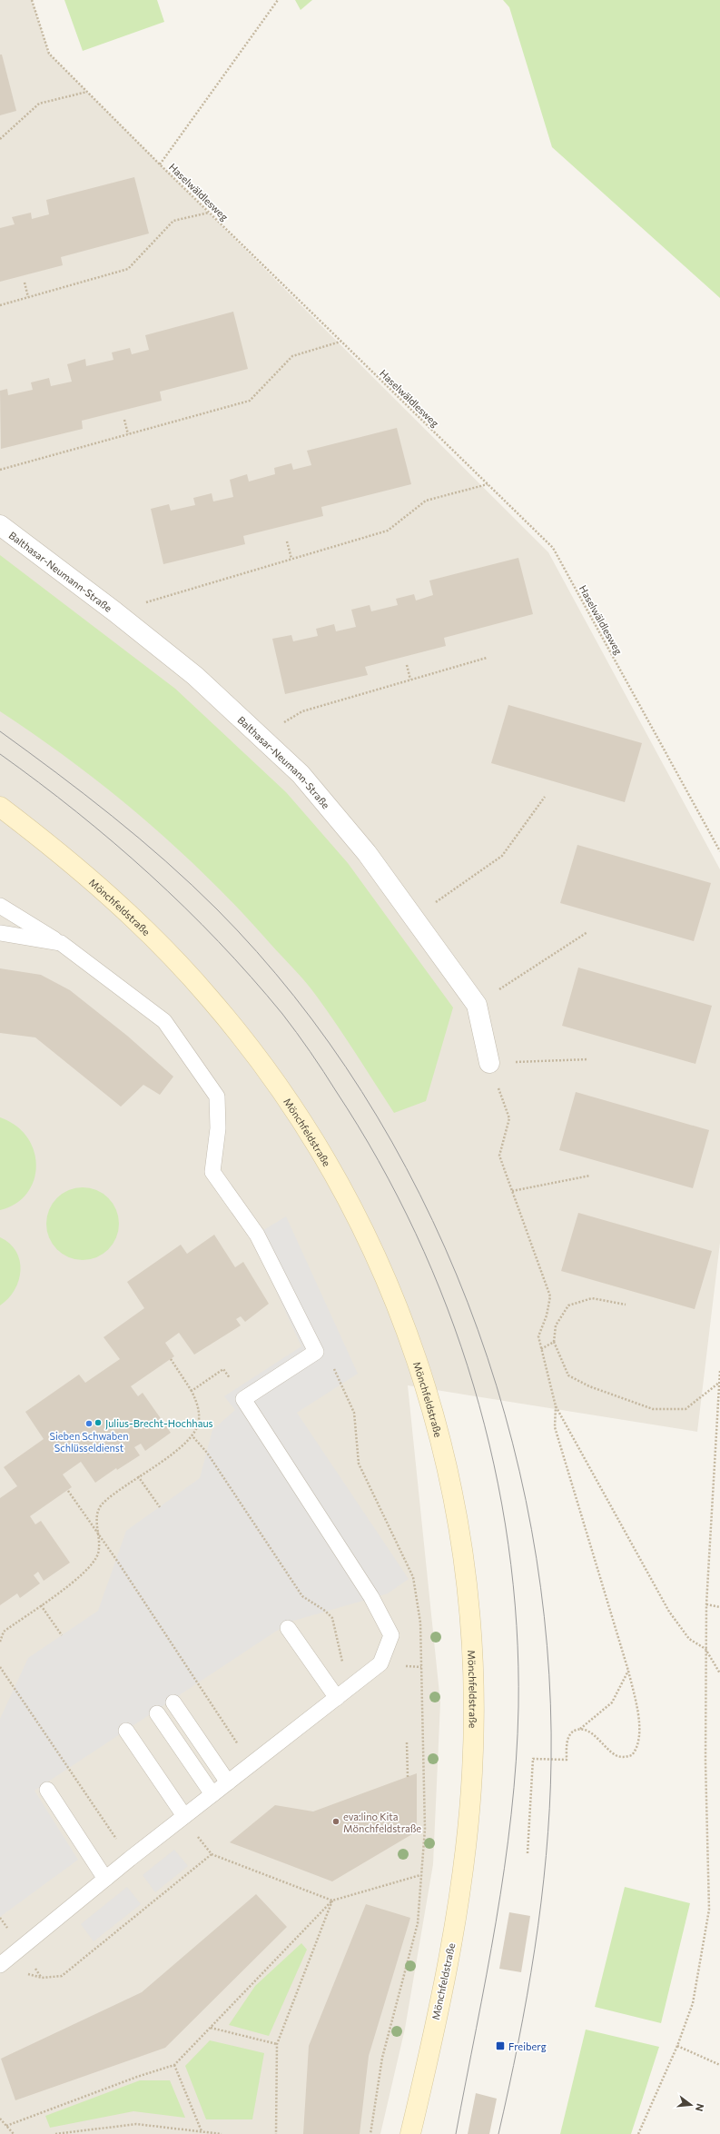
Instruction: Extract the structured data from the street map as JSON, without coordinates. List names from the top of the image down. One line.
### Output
{"streets":{"main road":["Mönchfeldstraße"],"street":["Balthasar-Neumann-Straße"],"path":["Haselwäldlesweg"]},"places":{"other":["Julius-Brecht-Hochhaus","Sieben Schwaben Schlüsseldienst","eva:lino Kita Mönchfeldstraße"],"transit":["Freiberg"]},"north":"right"}
